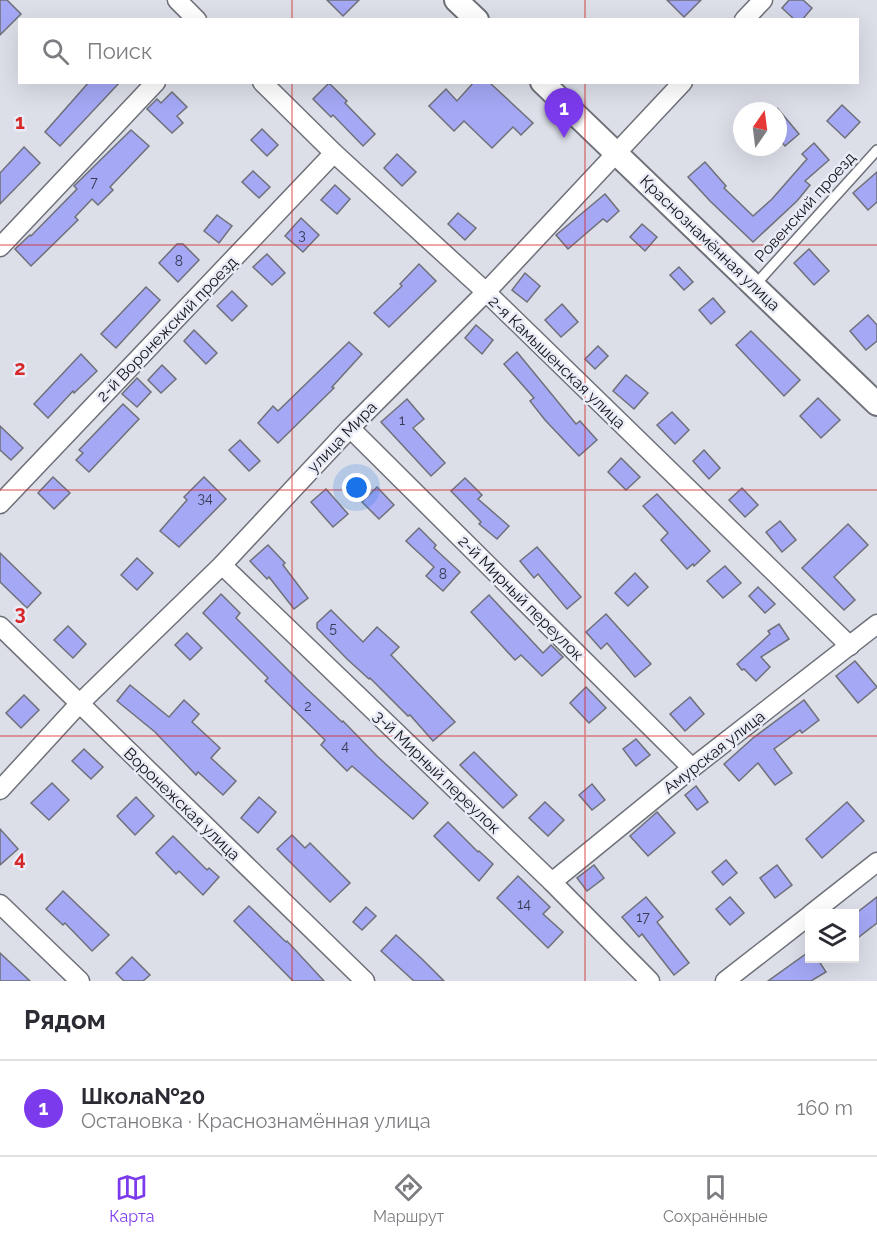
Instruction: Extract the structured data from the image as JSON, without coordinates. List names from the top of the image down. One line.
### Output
{"streets":{"street":["Краснознамённая улица","2-й Воронежский проезд","2-я Камышенская улица","улица Мира","2-й Мирный переулок","Амурская улица","3-й Мирный переулок","Воронежская улица"],"lane":["Ровенский проезд"]},"crossings":[["Ровенский проезд","Краснознамённая улица"],["Краснознамённая улица","улица Мира"],["2-й Воронежский проезд","2-я Камышенская улица"],["2-я Камышенская улица","улица Мира"],["2-я Камышенская улица","Амурская улица"],["улица Мира","2-й Мирный переулок"],["улица Мира","3-й Мирный переулок"],["улица Мира","Воронежская улица"],["2-й Мирный переулок","Амурская улица"],["Амурская улица","3-й Мирный переулок"]],"house_numbers":["7","3","8","1","34","8","5","2","4","14","17"],"north":"top","page":{"search":"Поиск","pins":"1","heading":"Рядом","list":[{"mark":"1","name":"Школа№20","note":"Остановка · Краснознамённая улица","value":"160 m"}],"nav":["Карта","Маршрут","Сохранённые"]},"grid":{"rows":["1","2","3","4"]}}
